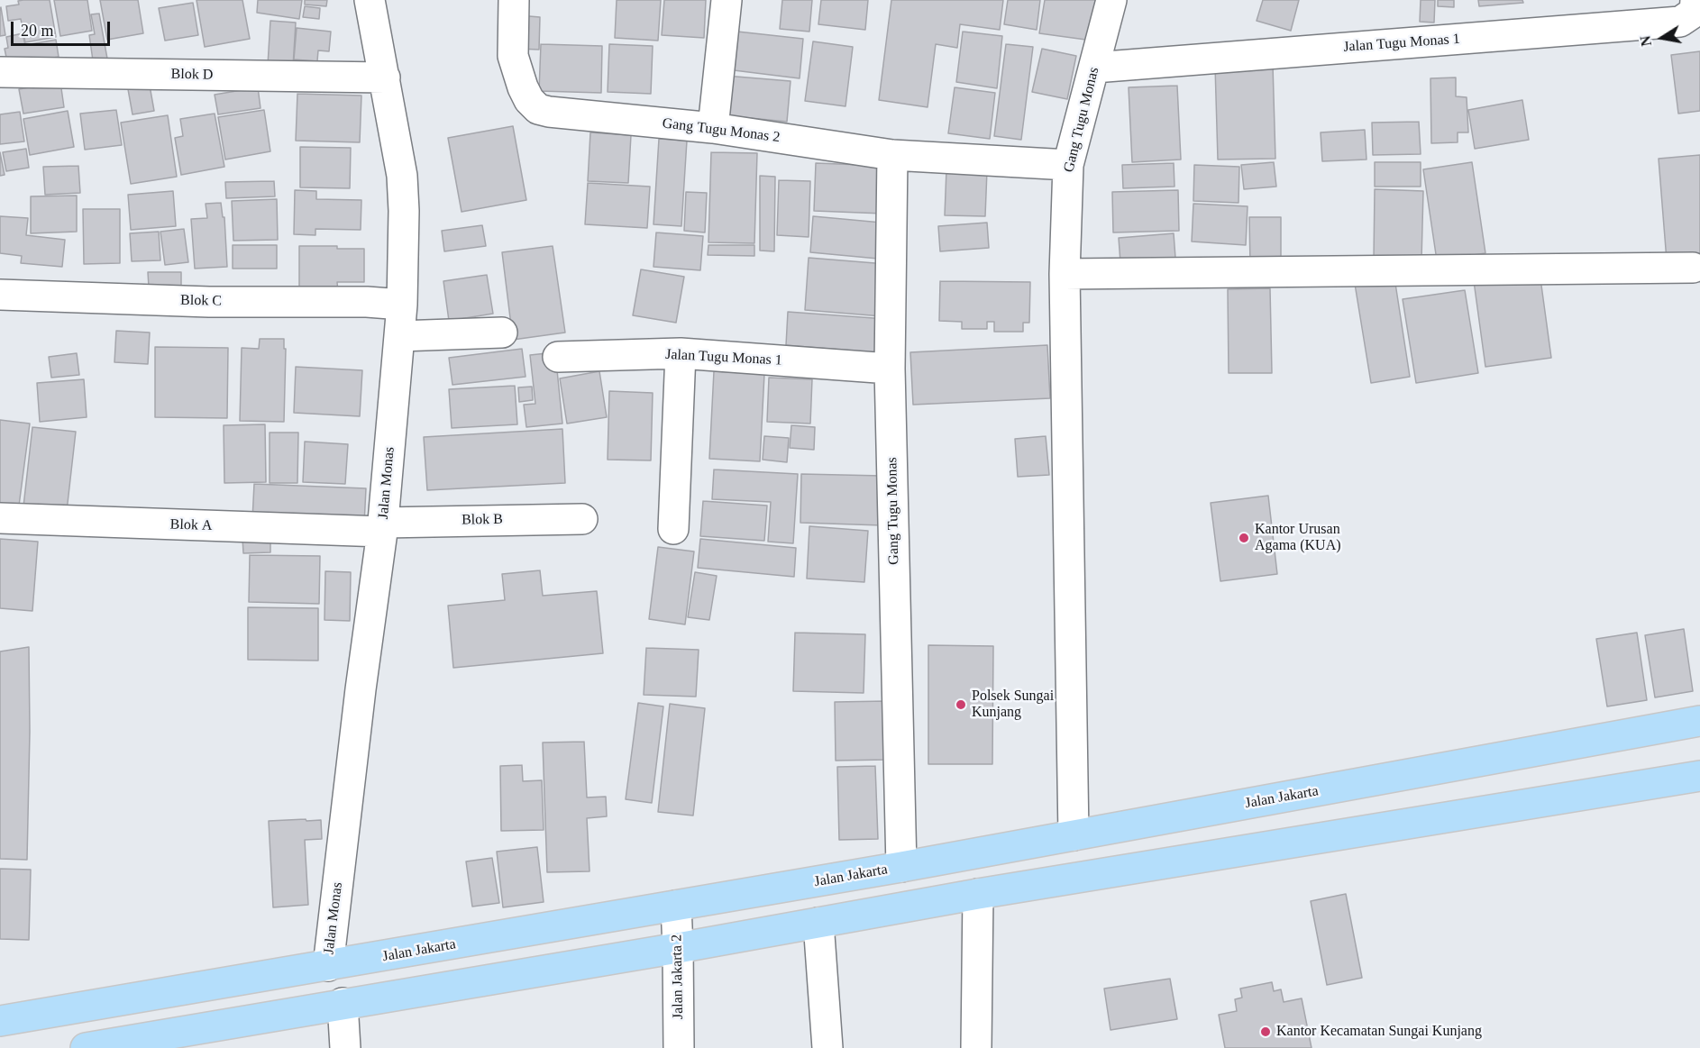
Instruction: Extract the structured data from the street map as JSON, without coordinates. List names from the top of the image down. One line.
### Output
{"streets":{"main road":["Jalan Jakarta"],"street":["Jalan Tugu Monas 1","Blok D","Gang Tugu Monas","Gang Tugu Monas 2","Blok C","Jalan Monas","Blok B","Blok A","Jalan Jakarta 2"]},"crossings":[["Jalan Tugu Monas 1","Gang Tugu Monas"],["Blok D","Jalan Monas"],["Gang Tugu Monas","Gang Tugu Monas 2"],["Gang Tugu Monas","Jalan Jakarta"],["Blok C","Jalan Monas"],["Jalan Monas","Blok B"],["Jalan Monas","Blok A"],["Jalan Monas","Jalan Jakarta"],["Blok B","Blok A"],["Jalan Jakarta","Jalan Jakarta 2"]],"places":["Kantor Urusan Agama (KUA)","Polsek Sungai Kunjang","Kantor Kecamatan Sungai Kunjang"],"scale_bar":"20 m","north":"left"}
